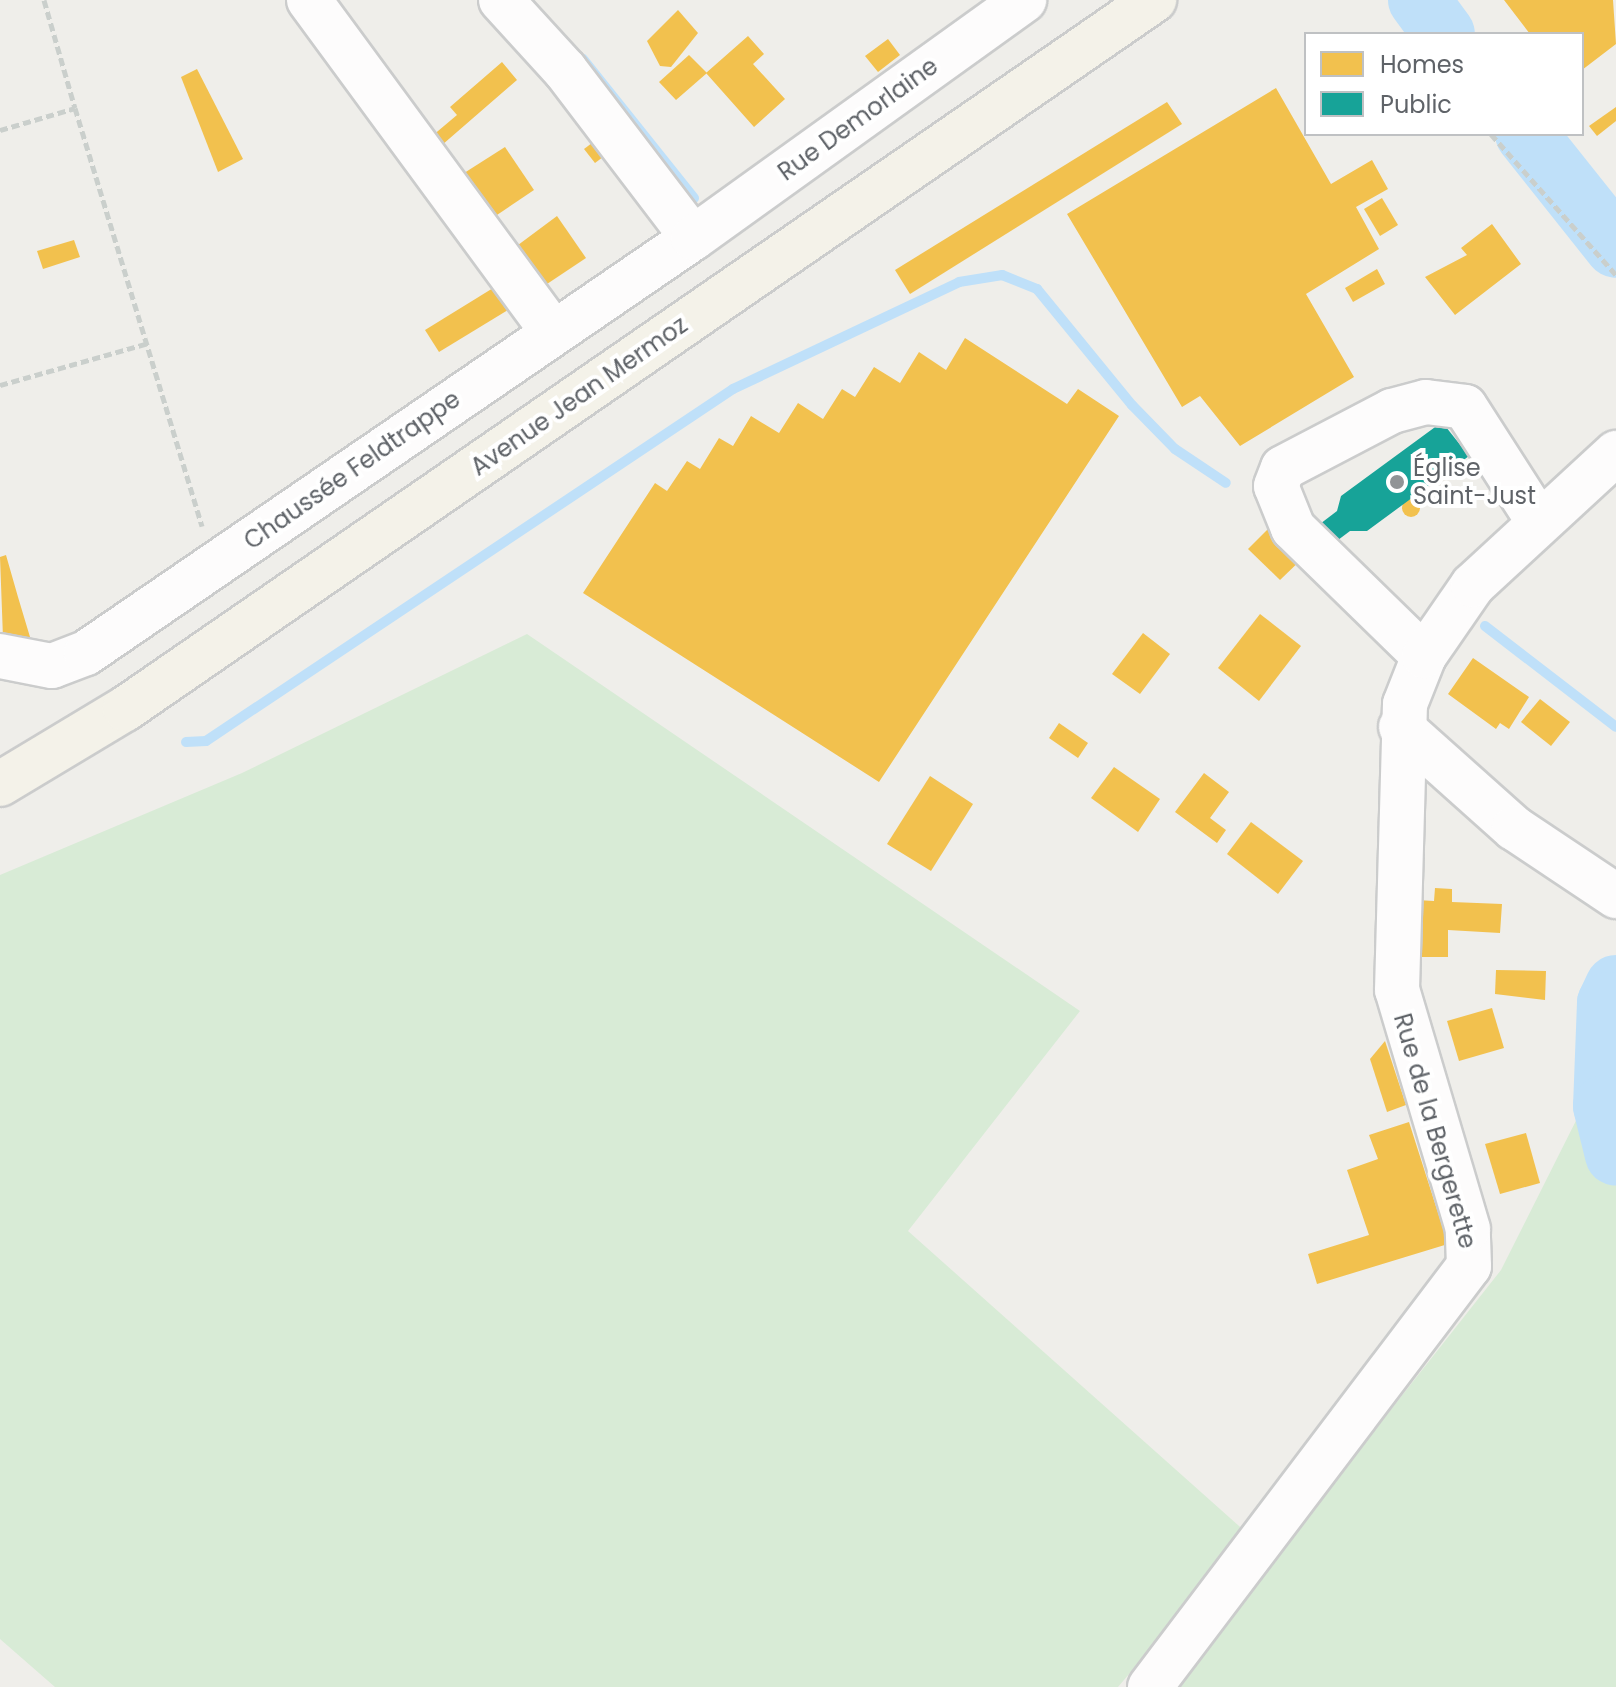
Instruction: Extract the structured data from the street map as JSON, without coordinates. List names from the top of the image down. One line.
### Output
{"streets":{"main road":["Avenue Jean Mermoz"],"street":["Rue Demorlaine","Chaussée Feldtrappe","Rue de la Bergerette"]},"crossings":[["Rue Demorlaine","Chaussée Feldtrappe"]],"places":["Église Saint-Just"],"legend":["Homes","Public"]}
